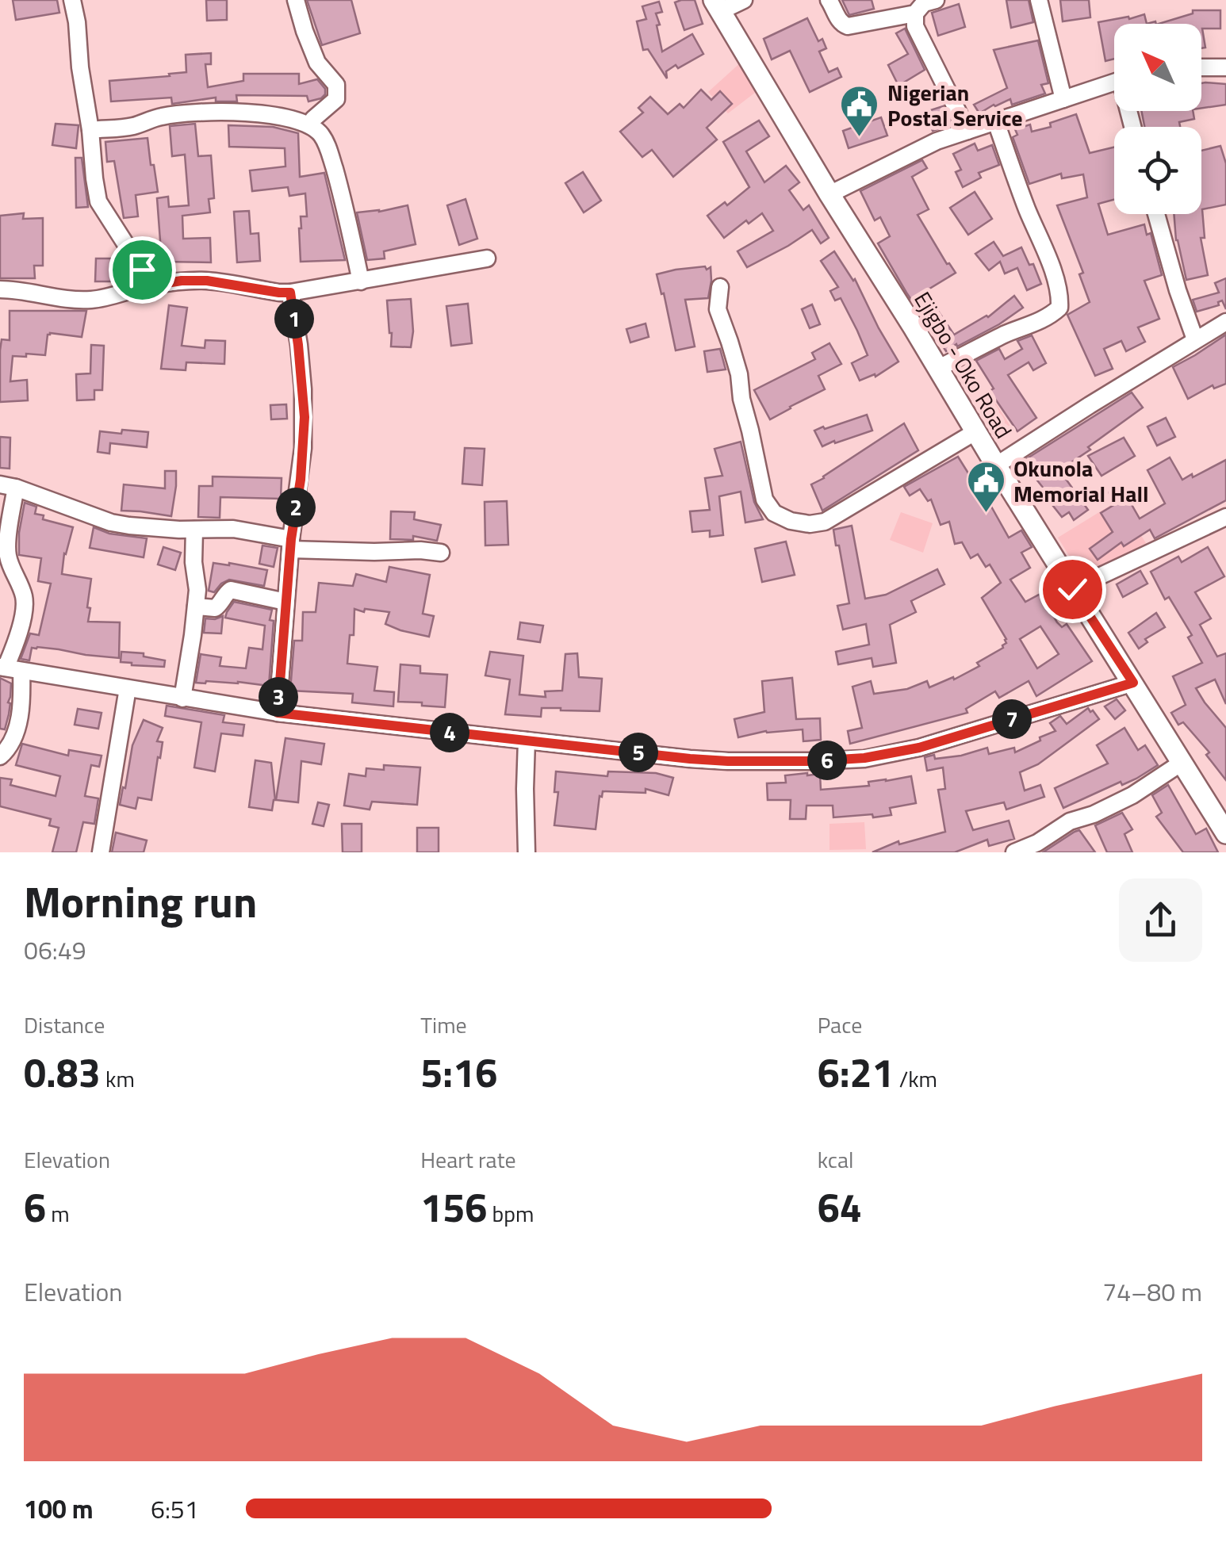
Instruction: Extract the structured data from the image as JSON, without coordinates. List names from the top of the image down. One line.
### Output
{"streets":{"main road":["Ejigbo - Oko Road"]},"places":{"public building":["Nigerian Postal Service","Okunola Memorial Hall"]},"north":"top left","page":{"pins":["1","2","3","7","4","5","6"],"heading":["Morning run","06:49"],"stats":[["Distance","0.83 km"],["Time","5:16"],["Pace","6:21 /km"],["Elevation","6 m"],["Heart rate","156 bpm"],["kcal","64"]],"chart":["Elevation","74–80 m"],"list":[{"name":"100 m","note":"6:51"}]}}
